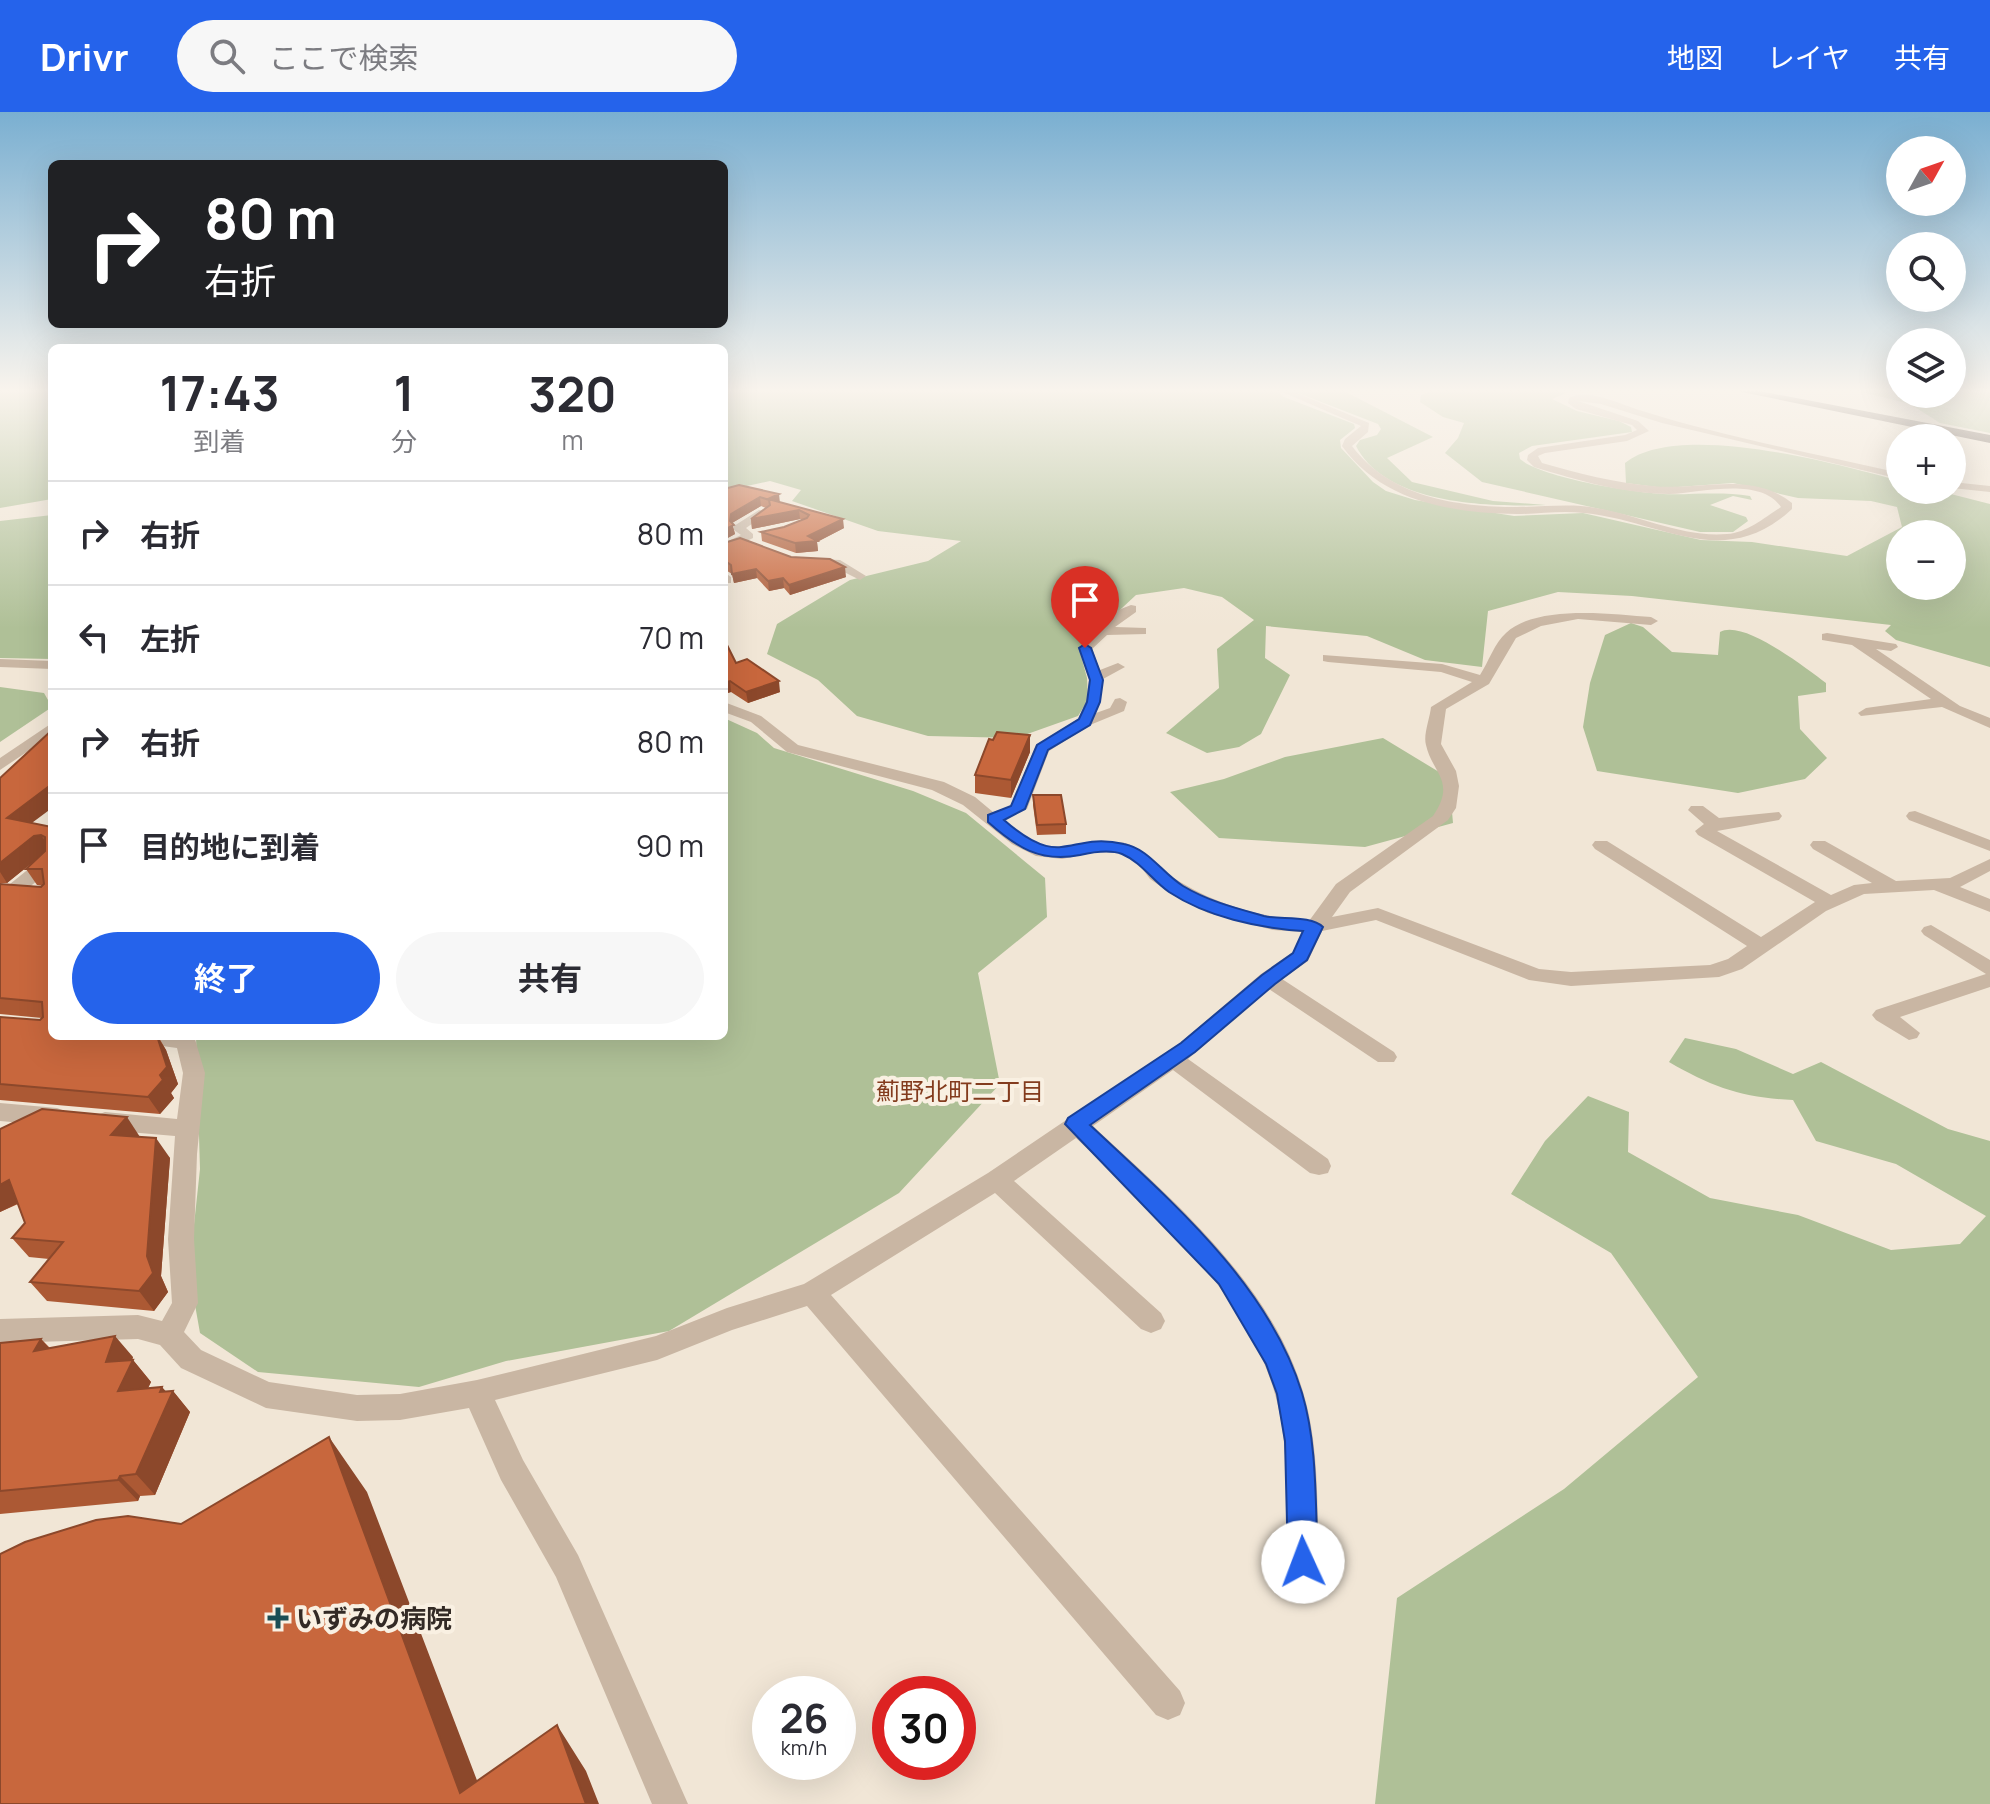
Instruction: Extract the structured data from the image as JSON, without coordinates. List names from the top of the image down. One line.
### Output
{"districts":["薊野北町二丁目"],"places":{"health":["いずみの病院"]},"north":"top right","page":{"header":"Drivr","search":"ここで検索","nav":["地図","レイヤ","共有"],"map_buttons":["+","−"],"turn":["80 m","右折"],"eta":["17:43","到着","1","分","320","m"],"list":[{"name":"右折","value":"80 m"},{"name":"左折","value":"70 m"},{"name":"右折","value":"80 m"},{"name":"目的地に到着","value":"90 m"}],"buttons":["終了","共有"],"speed":"26 km/h","limit":"30"}}
